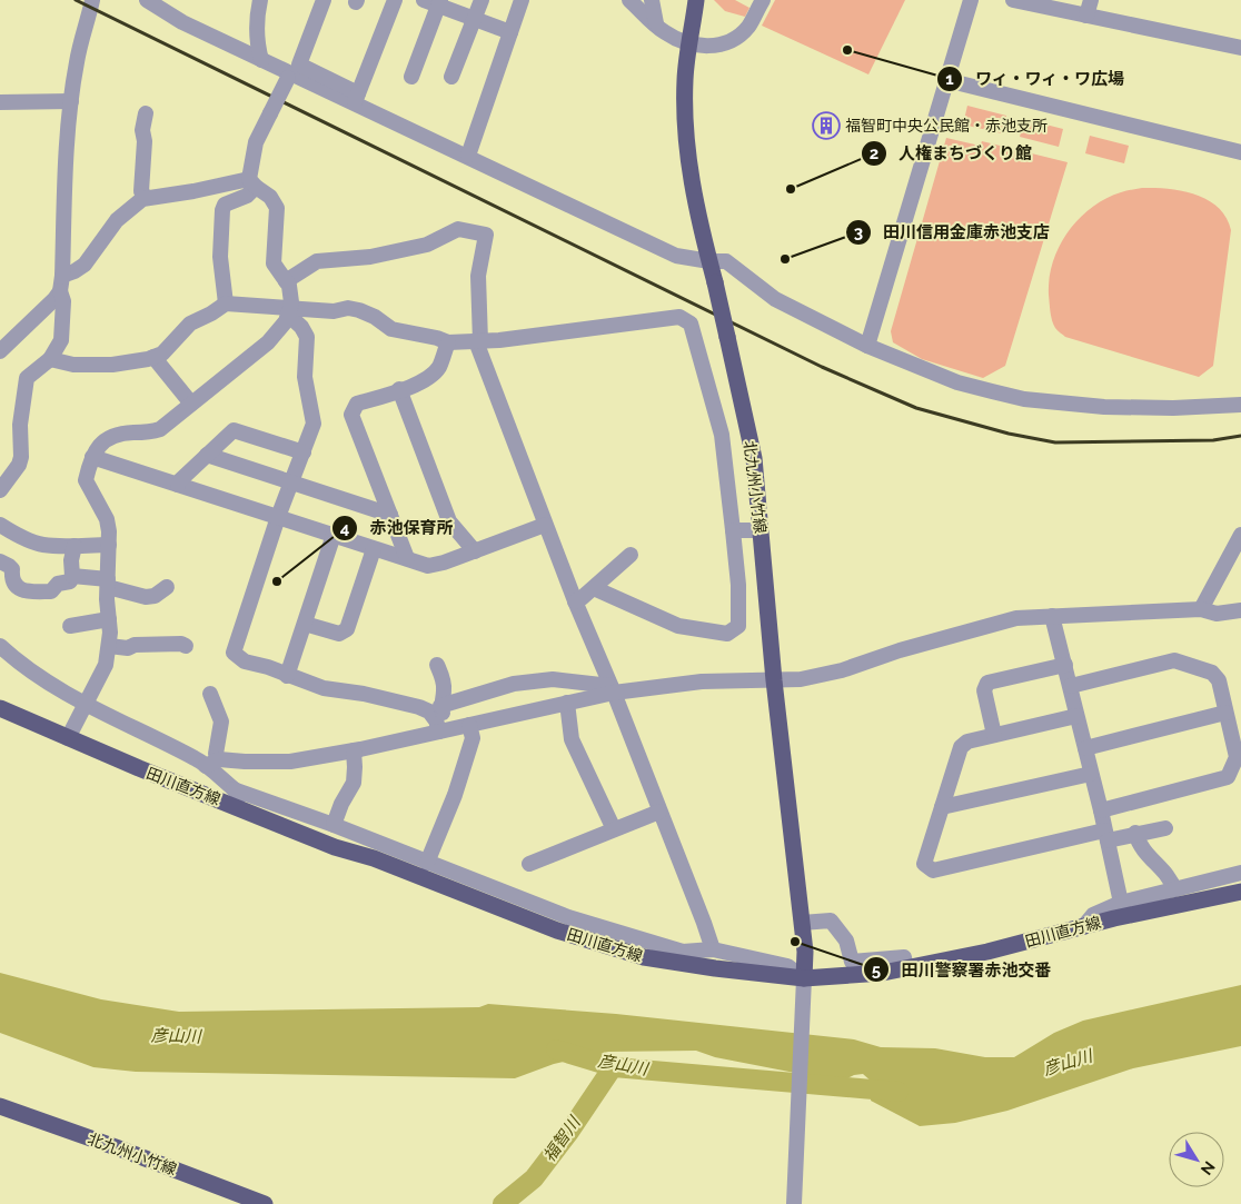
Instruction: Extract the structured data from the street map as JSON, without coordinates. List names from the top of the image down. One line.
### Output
{"streets":{"main road":["北九州小竹線","田川直方線"]},"crossings":[["北九州小竹線","田川直方線"]],"water":["彦山川","福智川"],"places":{"other":["ワィ・ワィ・ワ広場","人権まちづくり館","田川信用金庫赤池支店","赤池保育所","田川警察署赤池交番"],"building":["福智町中央公民館・赤池支所"]},"north":"bottom right"}
